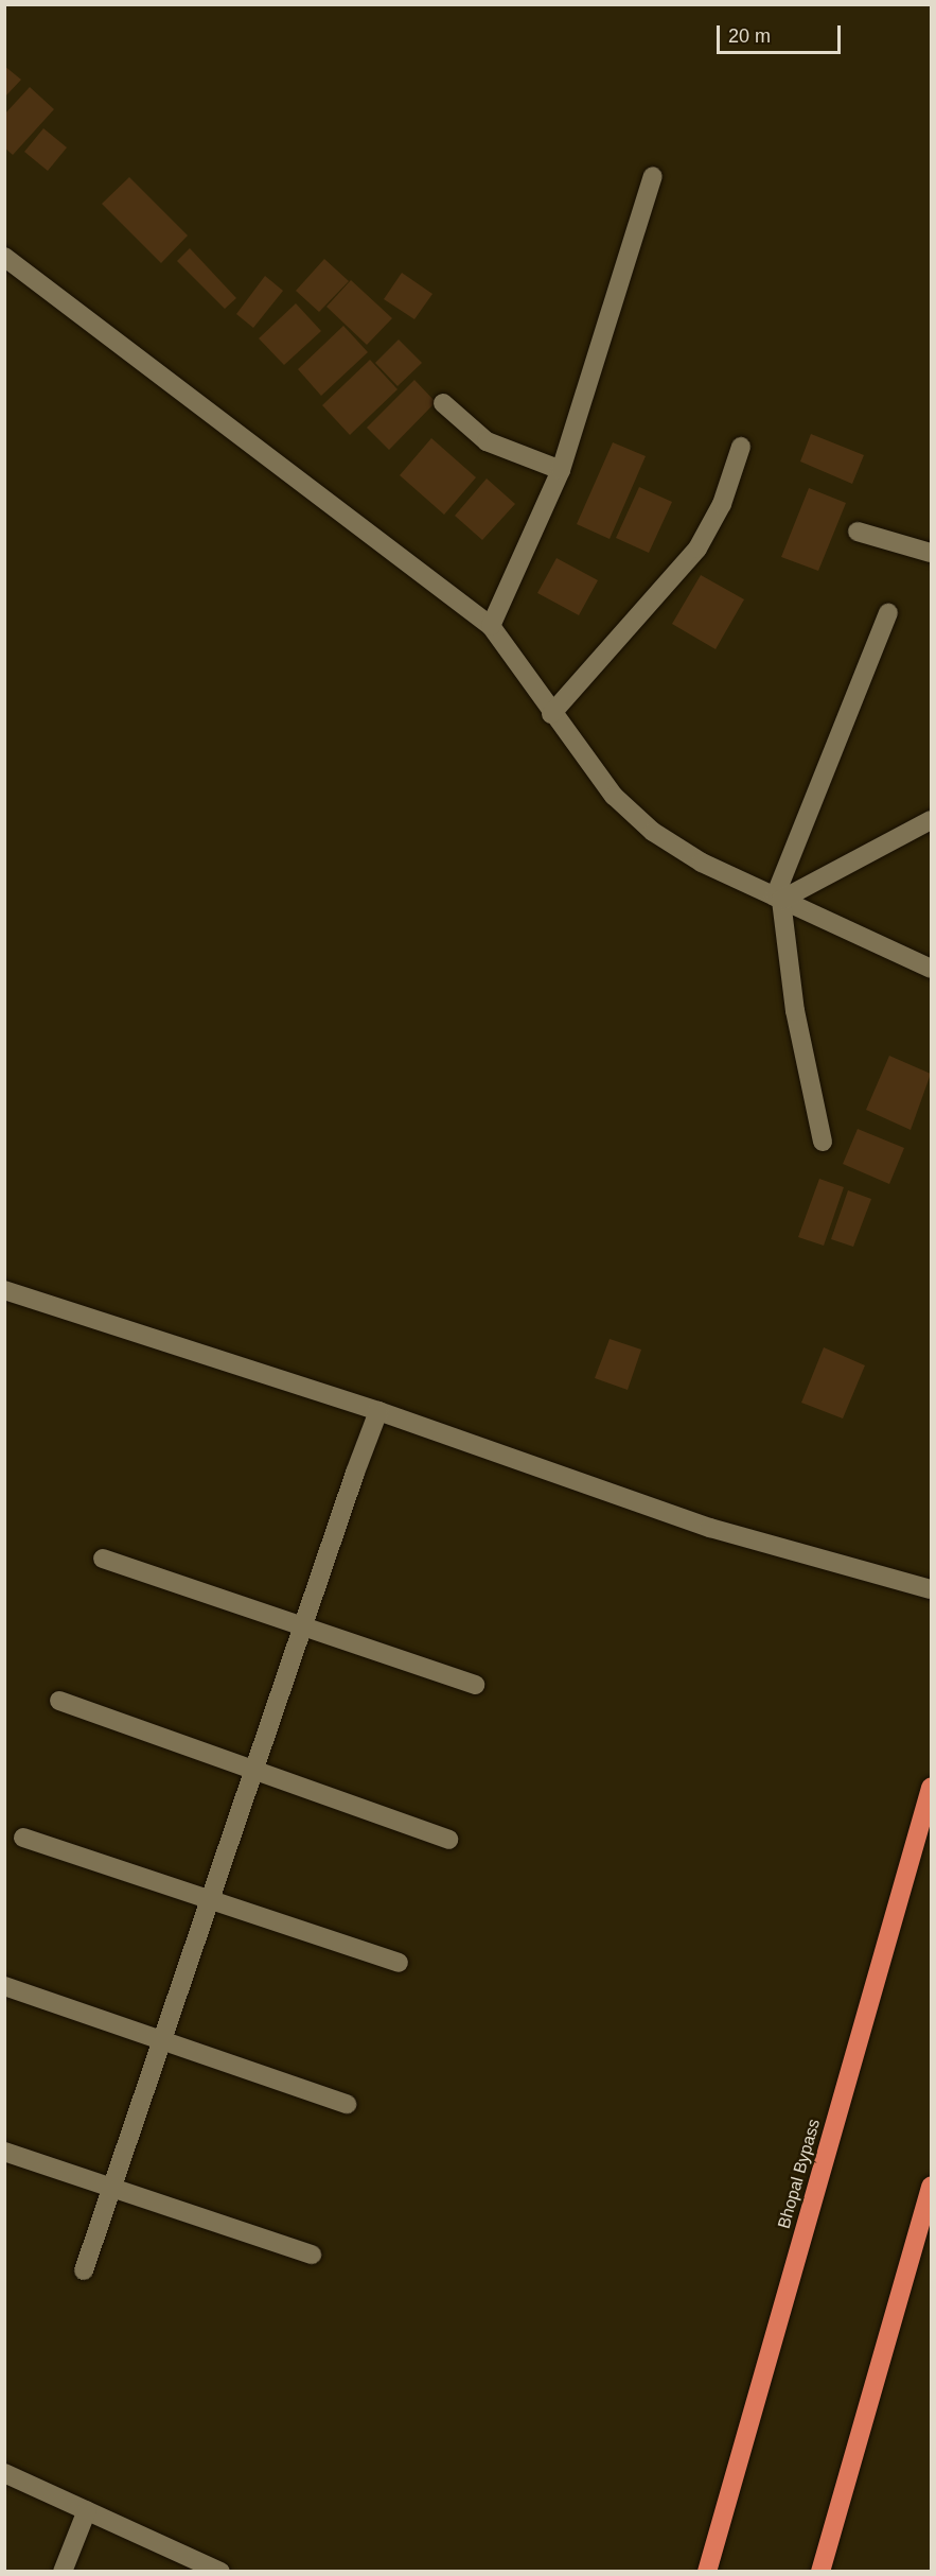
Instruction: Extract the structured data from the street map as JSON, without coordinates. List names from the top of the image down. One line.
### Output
{"streets":{"highway":["Bhopal Bypass"]},"scale_bar":"20 m"}
